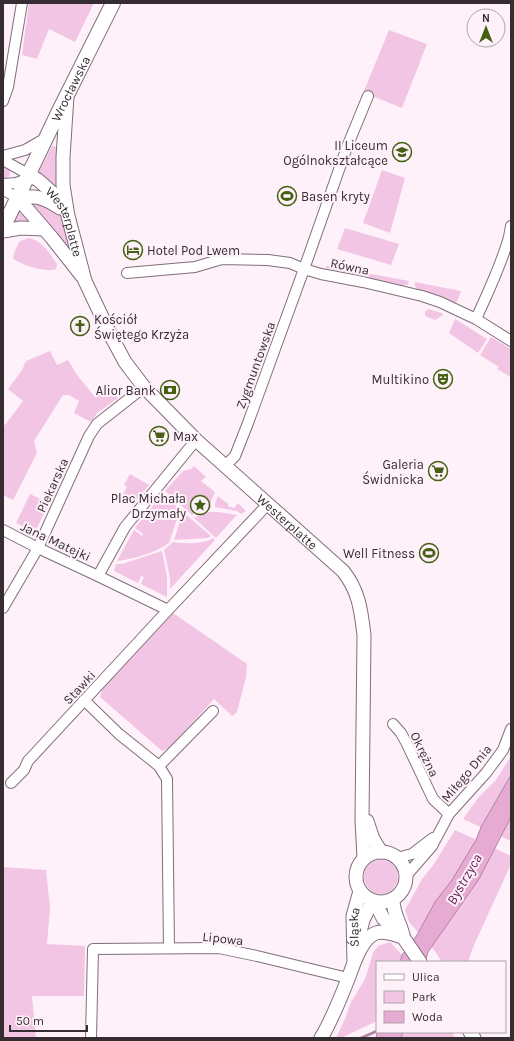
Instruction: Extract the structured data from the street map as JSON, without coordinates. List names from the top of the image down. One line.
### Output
{"streets":{"main road":["Wrocławska"],"street":["Westerplatte","Równa","Zygmuntowska","Piekarska","Jana Matejki","Stawki","Okrężna","Miłego Dnia","Śląska","Lipowa"]},"crossings":[["Wrocławska","Westerplatte"],["Westerplatte","Zygmuntowska"],["Westerplatte","Piekarska"],["Westerplatte","Miłego Dnia"],["Westerplatte","Śląska"],["Równa","Zygmuntowska"],["Piekarska","Jana Matejki"],["Okrężna","Miłego Dnia"],["Miłego Dnia","Śląska"],["Śląska","Lipowa"]],"water":["Bystrzyca"],"places":{"school or university":["II Liceum Ogólnokształcące"],"sports":["Basen kryty","Well Fitness"],"hotel":["Hotel Pod Lwem"],"church":["Kościół Świętego Krzyża"],"theatre":["Multikino"],"bank":["Alior Bank"],"supermarket":["Max","Galeria Świdnicka"],"place":["Plac Michała Drzymały"]},"legend":["Ulica","Park","Woda"],"scale_bar":"50 m","north":"top"}
